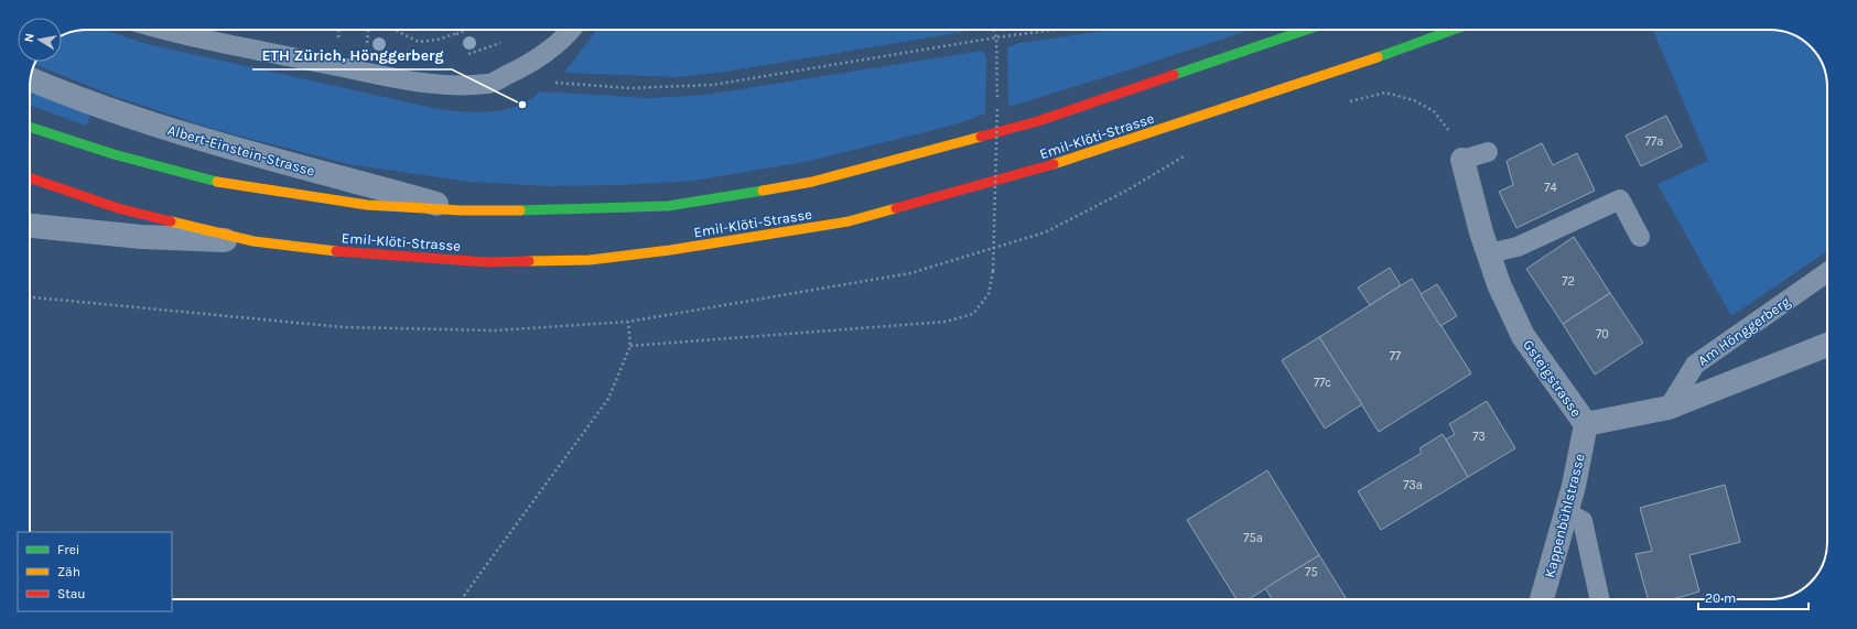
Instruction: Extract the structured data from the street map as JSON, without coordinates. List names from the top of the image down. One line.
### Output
{"streets":{"street":["Emil-Klöti-Strasse","Albert-Einstein-Strasse","Gsteigstrasse","Kappenbühlstrasse"],"lane":["Am Hönggerberg"]},"crossings":[["Emil-Klöti-Strasse","Albert-Einstein-Strasse"],["Am Hönggerberg","Gsteigstrasse"],["Gsteigstrasse","Kappenbühlstrasse"]],"places":["ETH Zürich, Hönggerberg"],"house_numbers":["77a","74","72","70","77","77c","73","73a","75a","75"],"legend":["Frei","Zäh","Stau"],"scale_bar":"20 m","north":"left"}
